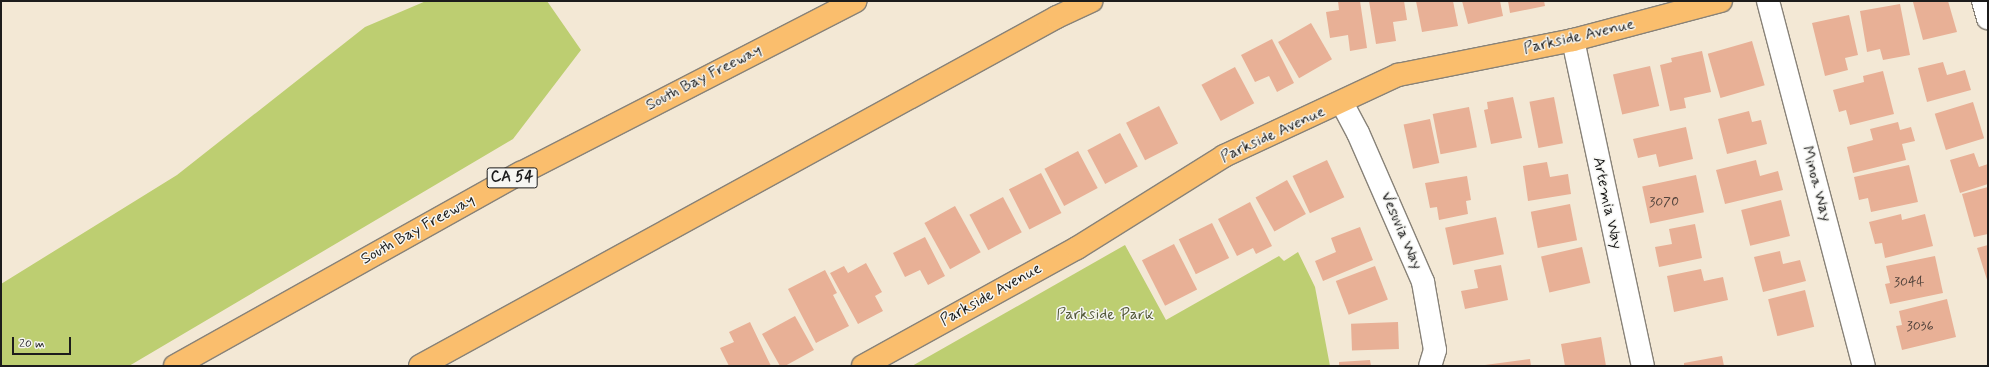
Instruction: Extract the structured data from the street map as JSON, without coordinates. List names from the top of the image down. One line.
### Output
{"streets":{"main road":["Parkside Avenue","South Bay Freeway","CA 54"],"street":["Minoa Way","Artemia Way","Vesuvia Way"]},"crossings":[["Parkside Avenue","Artemia Way"],["Parkside Avenue","Vesuvia Way"]],"parks":["Parkside Park"],"house_numbers":["3070","3044","3036"],"scale_bar":"20 m"}
